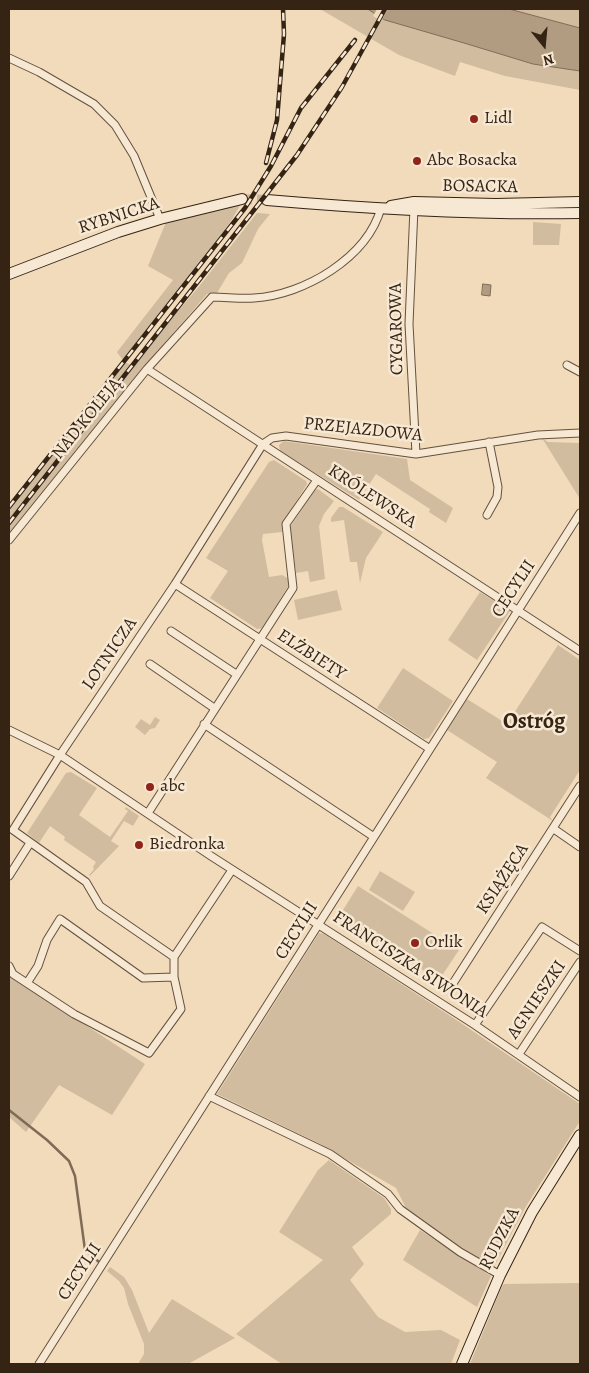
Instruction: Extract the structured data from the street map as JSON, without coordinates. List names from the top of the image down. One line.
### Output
{"streets":{"street":["BOSACKA","RYBNICKA","CYGAROWA","NAD KOLEJĄ","PRZEJAZDOWA","KRÓLEWSKA","CECYLII","LOTNICZA","ELŻBIETY","KSIĄŻĘCA","FRANCISZKA SIWONIA","AGNIESZKI","RUDZKA"]},"crossings":[["BOSACKA","CYGAROWA"],["BOSACKA","NAD KOLEJĄ"],["CYGAROWA","PRZEJAZDOWA"],["NAD KOLEJĄ","KRÓLEWSKA"],["PRZEJAZDOWA","KRÓLEWSKA"],["PRZEJAZDOWA","LOTNICZA"],["KRÓLEWSKA","CECYLII"],["KRÓLEWSKA","LOTNICZA"],["CECYLII","ELŻBIETY"],["CECYLII","FRANCISZKA SIWONIA"],["LOTNICZA","ELŻBIETY"],["LOTNICZA","FRANCISZKA SIWONIA"],["FRANCISZKA SIWONIA","AGNIESZKI"]],"districts":["Ostróg"],"places":["Lidl","Abc Bosacka","abc","Biedronka","Orlik"],"north":"bottom"}
